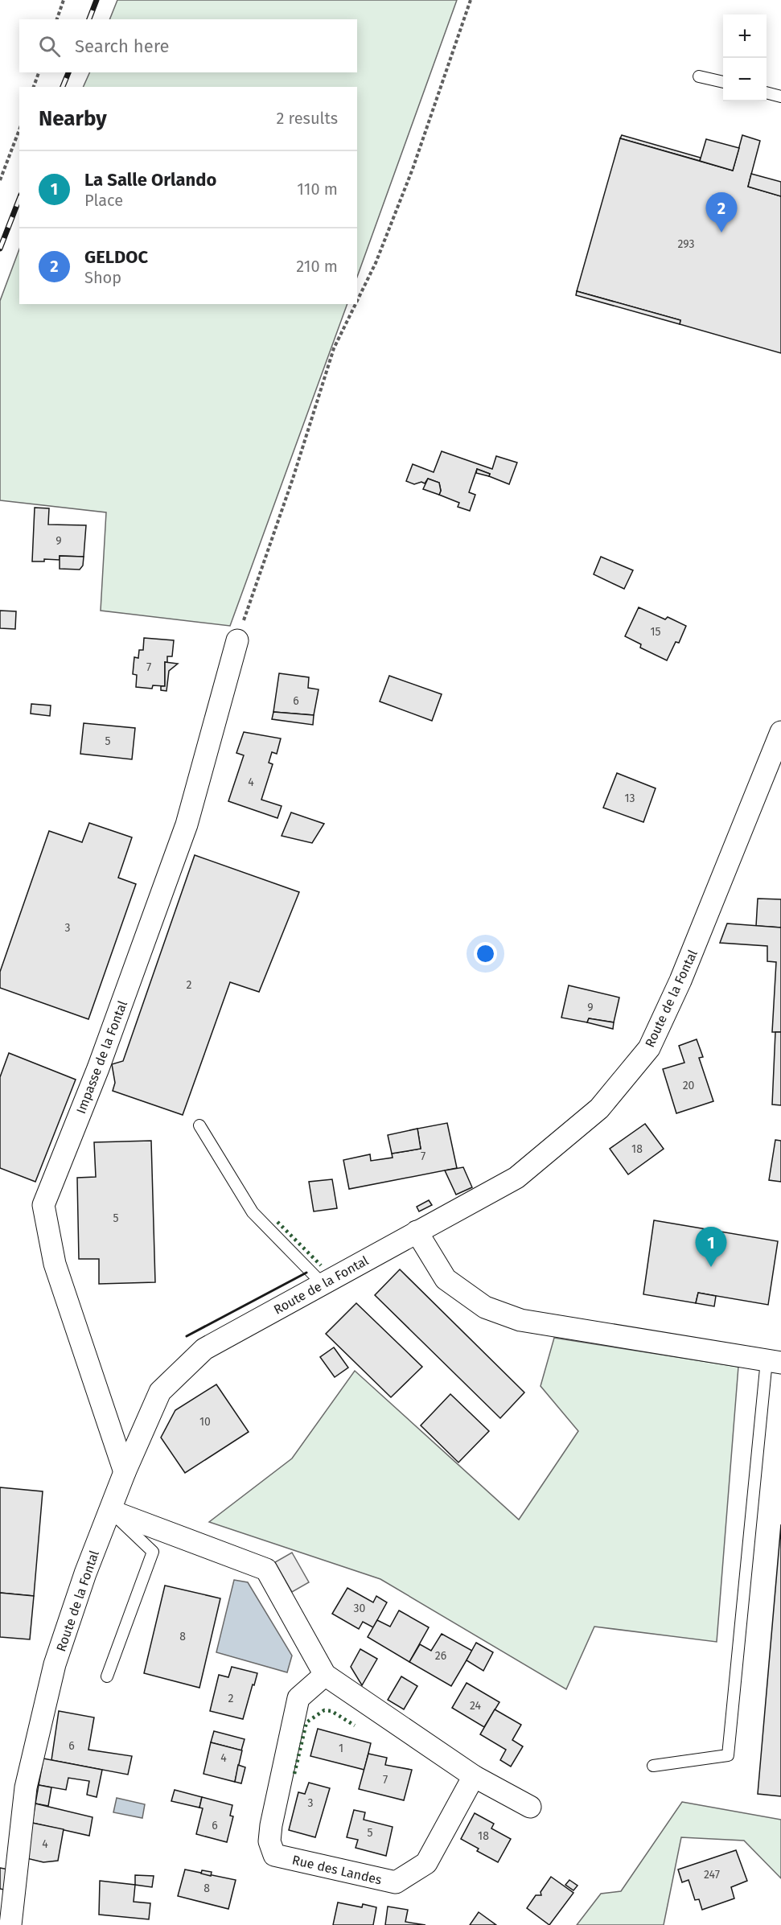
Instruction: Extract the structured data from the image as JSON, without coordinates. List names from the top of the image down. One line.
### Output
{"streets":{"street":["Route de la Fontal","Impasse de la Fontal","Rue des Landes"]},"crossings":[["Route de la Fontal","Impasse de la Fontal"]],"house_numbers":["293","9","15","7","6","5","4","13","3","2","9","20","18","7","5","10","30","8","26","2","24","6","1","4","7","3","6","5","18","4","247","8"],"page":{"map_buttons":["+","−"],"search":"Search here","heading":["Nearby","2 results"],"list":[{"mark":"1","name":"La Salle Orlando","note":"Place","value":"110 m"},{"mark":"2","name":"GELDOC","note":"Shop","value":"210 m"}],"pins":["2","1"]}}
